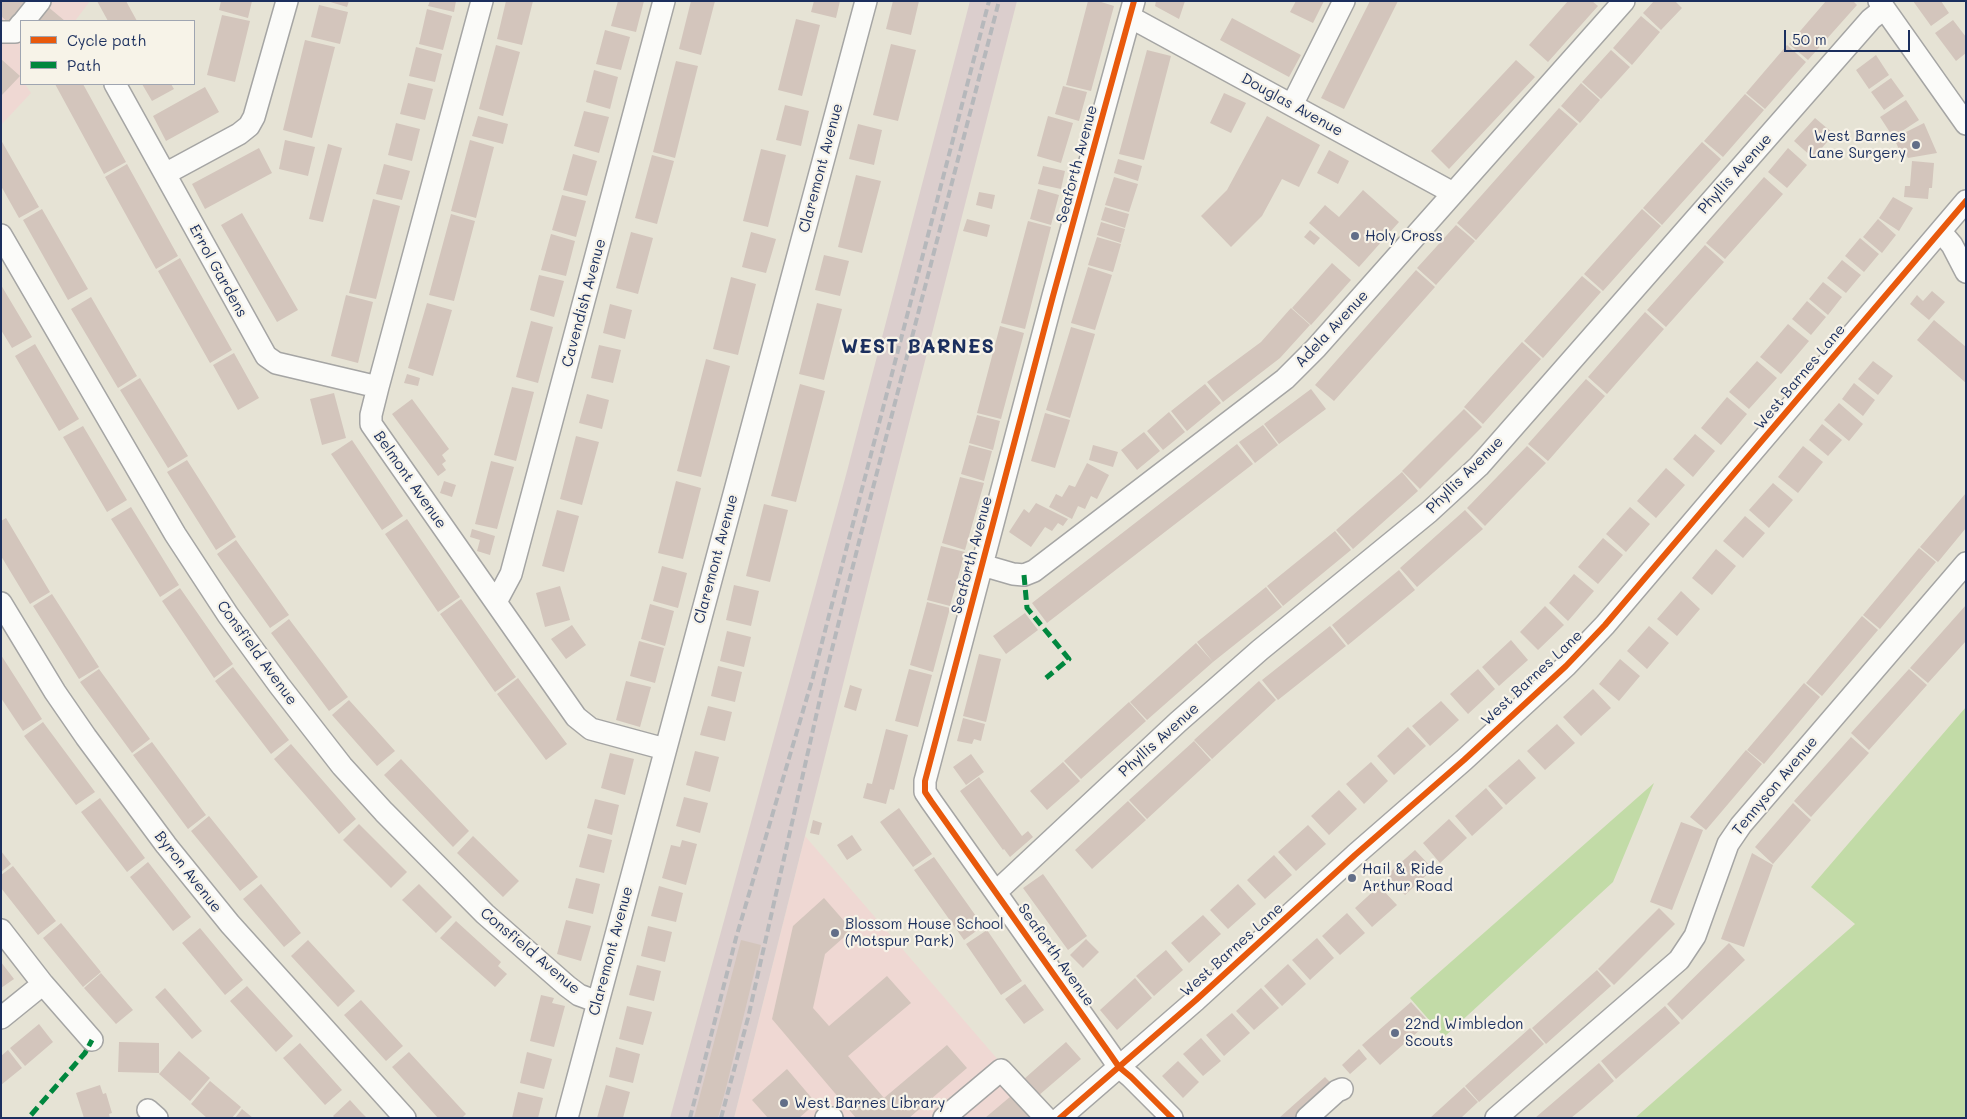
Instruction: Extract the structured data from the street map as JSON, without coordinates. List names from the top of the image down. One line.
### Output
{"streets":{"street":["Douglas Avenue","Seaforth Avenue","Claremont Avenue","Phyllis Avenue","Errol Gardens","Cavendish Avenue","Adela Avenue","West Barnes Lane","Belmont Avenue","Consfield Avenue","Tennyson Avenue","Byron Avenue"]},"crossings":[["Douglas Avenue","Seaforth Avenue"],["Douglas Avenue","Adela Avenue"],["Seaforth Avenue","Phyllis Avenue"],["Seaforth Avenue","Adela Avenue"],["Seaforth Avenue","West Barnes Lane"],["Claremont Avenue","Belmont Avenue"],["Claremont Avenue","Consfield Avenue"],["Errol Gardens","Belmont Avenue"],["Cavendish Avenue","Belmont Avenue"]],"districts":["WEST BARNES"],"places":["West Barnes Lane Surgery","Holy Cross","Hail & Ride Arthur Road","Blossom House School (Motspur Park)","22nd Wimbledon Scouts","West Barnes Library"],"legend":["Cycle path","Path"],"scale_bar":"50 m"}
